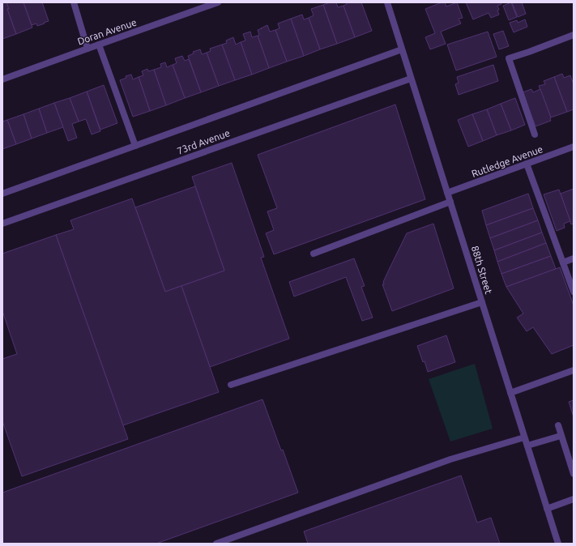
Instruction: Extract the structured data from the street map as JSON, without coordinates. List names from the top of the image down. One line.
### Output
{"streets":{"street":["Doran Avenue","73rd Avenue","Rutledge Avenue","88th Street"]},"crossings":[["73rd Avenue","88th Street"],["Rutledge Avenue","88th Street"]]}
